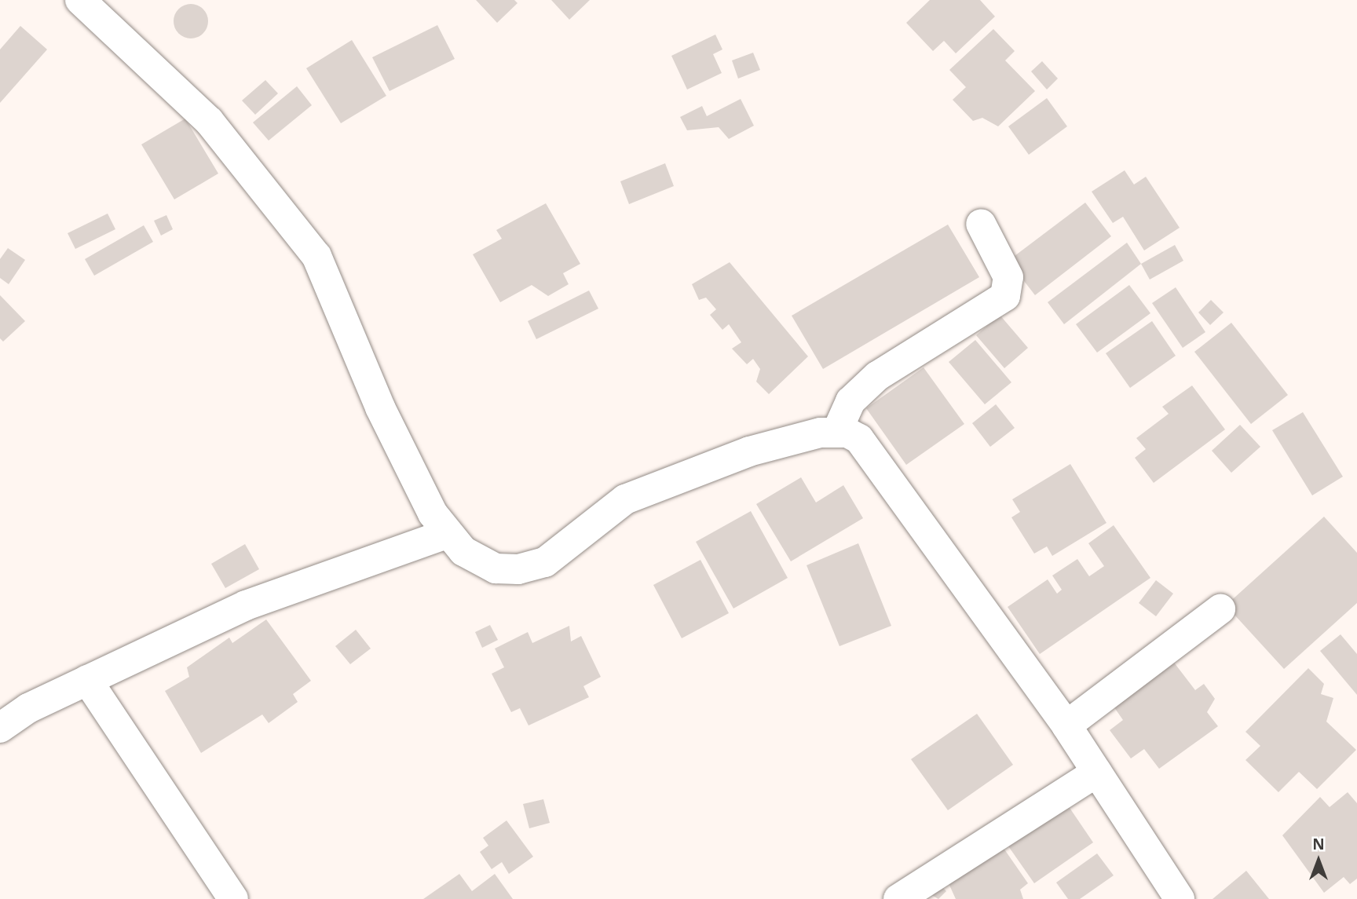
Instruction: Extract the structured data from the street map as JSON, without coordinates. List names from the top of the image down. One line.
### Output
{"north":"top"}
